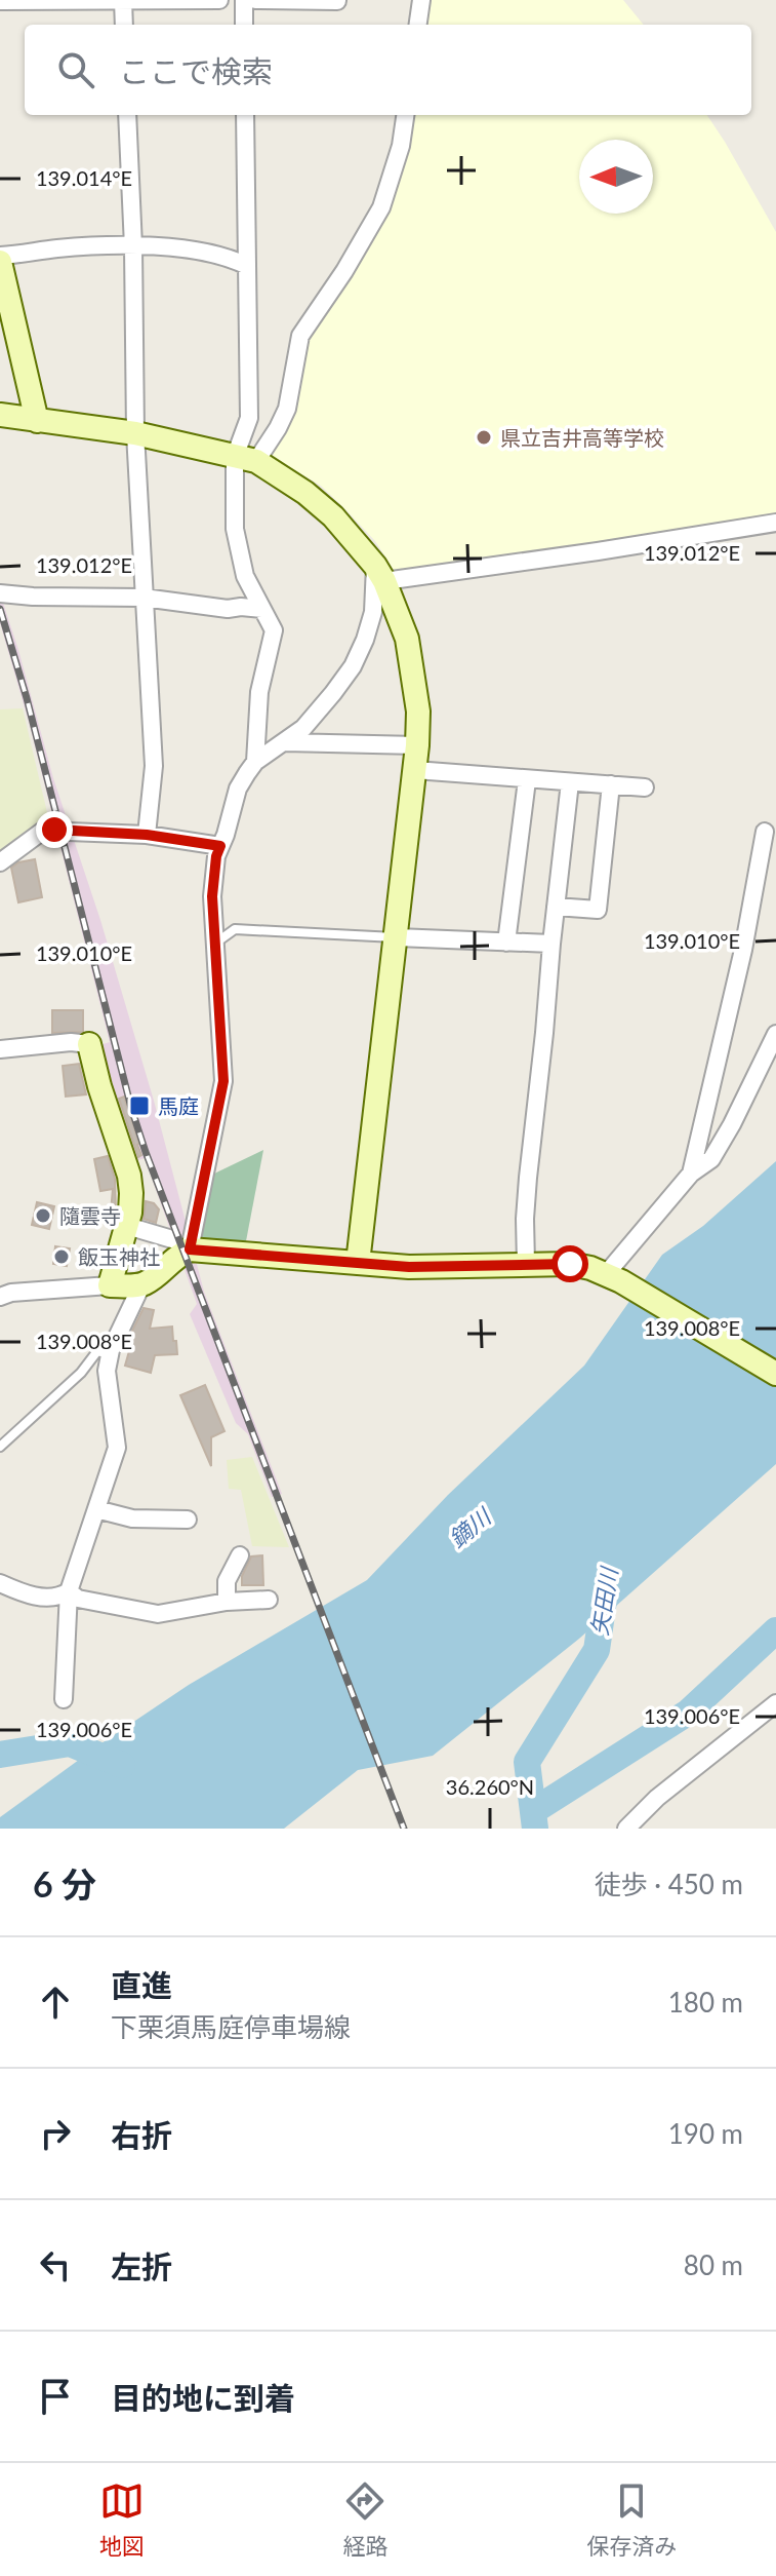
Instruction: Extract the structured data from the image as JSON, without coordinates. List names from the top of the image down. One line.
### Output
{"water":["鏑川","矢田川"],"places":{"other":["県立吉井高等学校","隨雲寺","飯玉神社"],"transit":["馬庭"]},"north":"left","page":{"search":"ここで検索","heading":["6 分","徒歩 · 450 m"],"list":[["直進","下栗須馬庭停車場線","180 m"],["右折","190 m"],["左折","80 m"],"目的地に到着"],"nav":["地図","経路","保存済み"]},"coordinates":["139.014°E","139.012°E","139.010°E","139.008°E","139.006°E","36.260°N"]}
